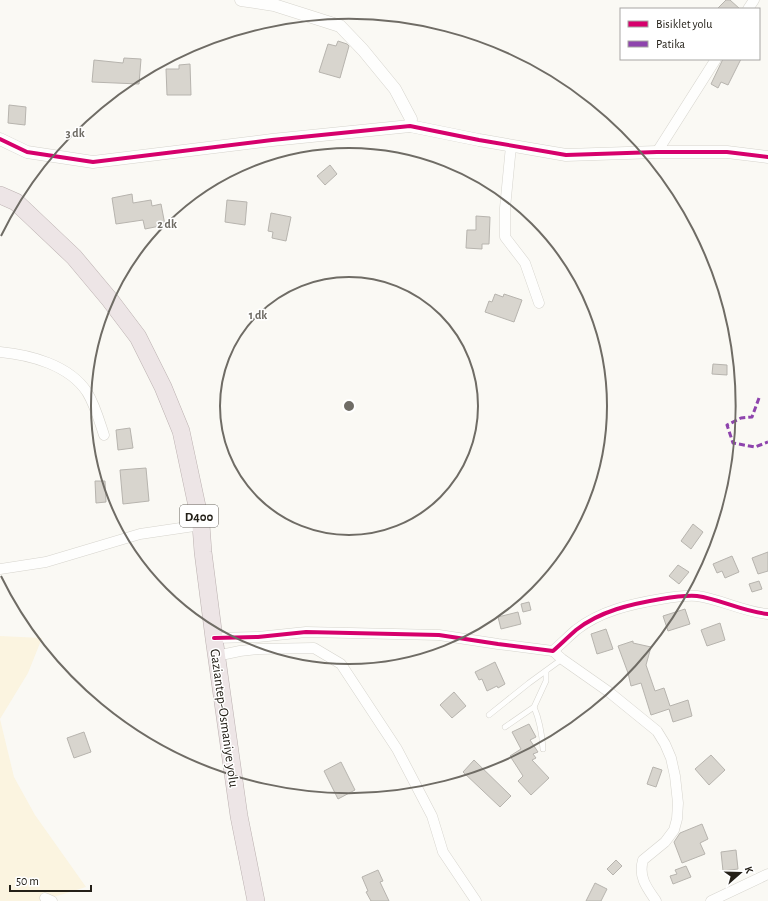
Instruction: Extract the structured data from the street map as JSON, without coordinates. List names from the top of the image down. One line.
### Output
{"streets":{"highway":["D400","Gaziantep-Osmaniye yolu"]},"legend":["Bisiklet yolu","Patika"],"scale_bar":"50 m","north":"right","rings":["3 dk","2 dk","1 dk"]}
